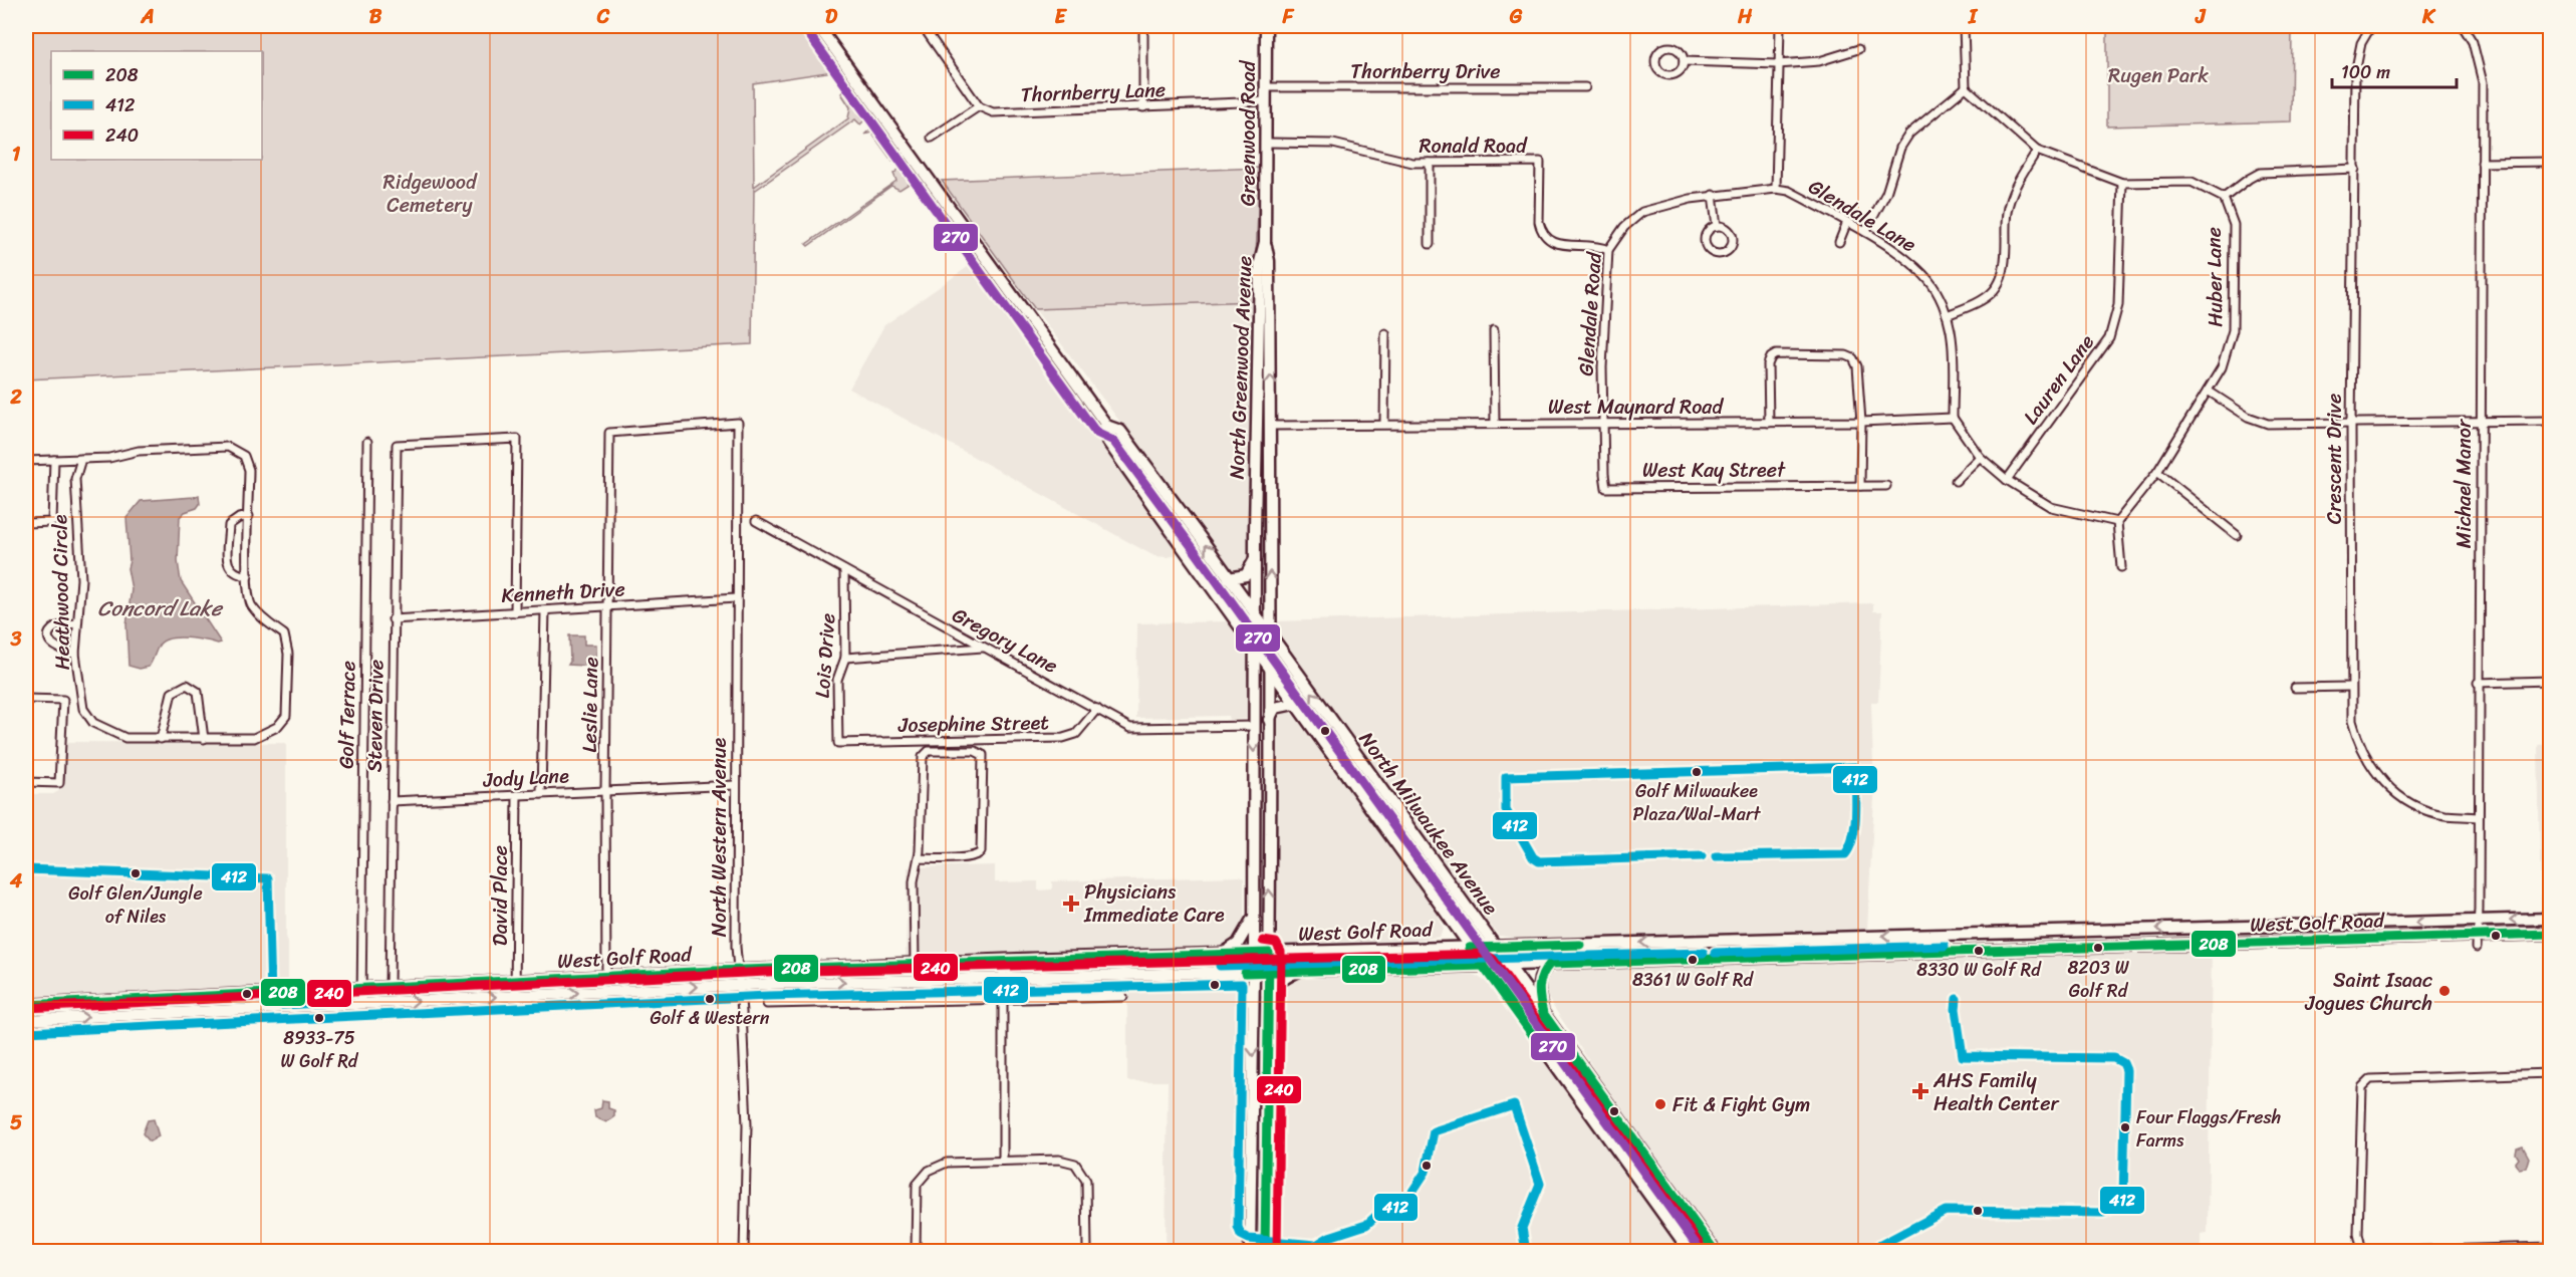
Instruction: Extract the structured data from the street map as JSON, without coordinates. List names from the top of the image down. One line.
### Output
{"streets":{"main road":["Greenwood Road","North Greenwood Avenue","North Milwaukee Avenue","West Golf Road"],"street":["Thornberry Drive","Thornberry Lane","Ronald Road","Glendale Lane","Huber Lane","Glendale Road","Lauren Lane","West Maynard Road","Crescent Drive","West Kay Street","Michael Manor","Heathwood Circle","Kenneth Drive","Gregory Lane","Lois Drive","Leslie Lane","Golf Terrace","Steven Drive","Josephine Street","Jody Lane","North Western Avenue","David Place"]},"crossings":[["Thornberry Drive","Greenwood Road"],["Thornberry Lane","Greenwood Road"],["Greenwood Road","Ronald Road"],["Greenwood Road","North Greenwood Avenue"],["Ronald Road","Glendale Road"],["Glendale Lane","Glendale Road"],["Glendale Lane","West Maynard Road"],["Huber Lane","Lauren Lane"],["Glendale Road","West Maynard Road"],["Glendale Road","West Kay Street"],["North Greenwood Avenue","West Maynard Road"],["North Greenwood Avenue","Gregory Lane"],["North Greenwood Avenue","North Milwaukee Avenue"],["North Greenwood Avenue","West Golf Road"],["West Maynard Road","West Kay Street"],["Crescent Drive","Michael Manor"],["Michael Manor","West Golf Road"],["Kenneth Drive","Leslie Lane"],["Kenneth Drive","Steven Drive"],["Kenneth Drive","North Western Avenue"],["Gregory Lane","Lois Drive"],["Gregory Lane","Josephine Street"],["Lois Drive","Josephine Street"],["Leslie Lane","Jody Lane"],["Leslie Lane","North Western Avenue"],["Leslie Lane","West Golf Road"],["Golf Terrace","West Golf Road"],["Steven Drive","Jody Lane"],["Steven Drive","West Golf Road"],["Jody Lane","North Western Avenue"],["Jody Lane","David Place"],["North Milwaukee Avenue","West Golf Road"],["North Western Avenue","West Golf Road"],["David Place","West Golf Road"]],"water":["Concord Lake"],"parks":["Rugen Park","Ridgewood Cemetery"],"places":{"other":["Golf Milwaukee Plaza/Wal-Mart","Golf Glen/Jungle of Niles","8203 W Golf Rd","8330 W Golf Rd","8361 W Golf Rd","Saint Isaac Jogues Church","Golf & Western","8933-75 W Golf Rd","Fit & Fight Gym","Four Flaggs/Fresh Farms"],"health":["Physicians Immediate Care","AHS Family Health Center"]},"lines":["transit line 270","transit line 412","transit line 208","transit line 240"],"legend":["208","412","240"],"scale_bar":"100 m","grid":{"columns":["A","B","C","D","E","F","G","H","I","J","K"],"rows":["1","2","3","4","5"]}}
